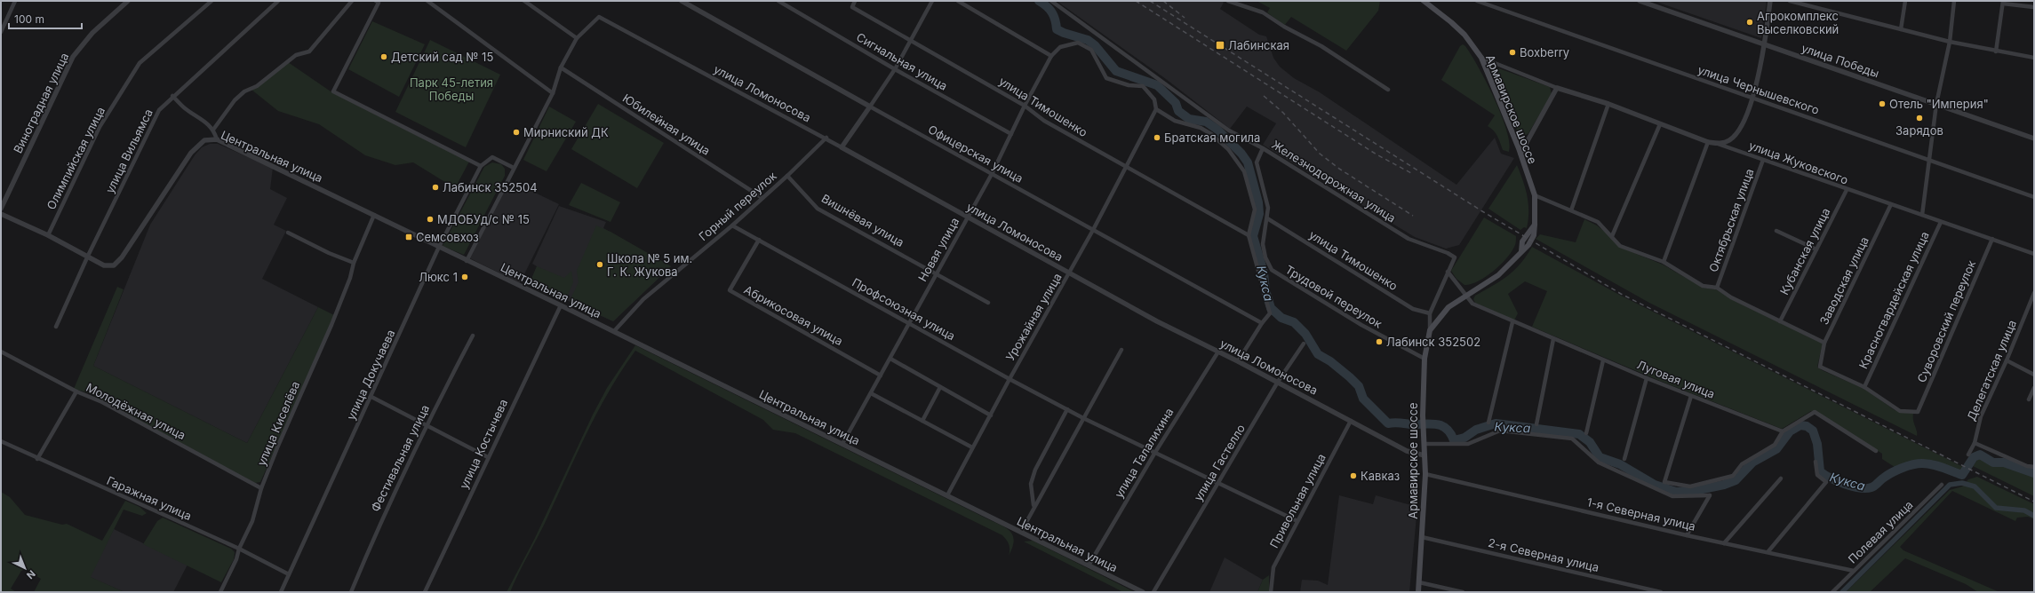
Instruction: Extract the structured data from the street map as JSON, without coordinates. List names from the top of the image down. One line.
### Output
{"streets":{"main road":["Армавирское шоссе"],"street":["улица Победы","Сигнальная улица","улица Чернышевского","улица Ломоносова","Виноградная улица","улица Тимошенко","Юбилейная улица","улица Вильямса","Офицерская улица","Центральная улица","Олимпийская улица","улица Жуковского","Железнодорожная улица","Горный переулок","Вишнёвая улица","Октябрьская улица","Новая улица","Кубанская улица","Заводская улица","Трудовой переулок","Красногвардейская улица","Профсоюзная улица","Абрикосовая улица","Урожайная улица","Суворовский переулок","Делегатская улица","улица Докучаева","Луговая улица","Молодёжная улица","улица Киселёва","улица Костычева","улица Талалихина","Фестивальная улица","улица Гастелло","Гаражная улица","Привольная улица","1-я Северная улица","Полевая улица","2-я Северная улица"]},"crossings":[["Сигнальная улица","Новая улица"],["улица Ломоносова","Армавирское шоссе"],["улица Ломоносова","Горный переулок"],["улица Ломоносова","Новая улица"],["улица Ломоносова","Урожайная улица"],["улица Ломоносова","улица Талалихина"],["улица Ломоносова","улица Гастелло"],["улица Ломоносова","Привольная улица"],["улица Тимошенко","Армавирское шоссе"],["улица Тимошенко","Новая улица"],["улица Тимошенко","Трудовой переулок"],["улица Тимошенко","Урожайная улица"],["Армавирское шоссе","улица Жуковского"],["Армавирское шоссе","Железнодорожная улица"],["Армавирское шоссе","Трудовой переулок"],["Армавирское шоссе","Луговая улица"],["Армавирское шоссе","1-я Северная улица"],["Армавирское шоссе","2-я Северная улица"],["Юбилейная улица","Горный переулок"],["улица Вильямса","Центральная улица"],["Офицерская улица","Новая улица"],["Офицерская улица","Урожайная улица"],["Центральная улица","Олимпийская улица"],["Центральная улица","Горный переулок"],["Центральная улица","Новая улица"],["Центральная улица","Урожайная улица"],["Центральная улица","улица Докучаева"],["Центральная улица","улица Киселёва"],["Центральная улица","улица Костычева"],["Центральная улица","улица Талалихина"],["улица Жуковского","Октябрьская улица"],["улица Жуковского","Кубанская улица"],["улица Жуковского","Заводская улица"],["улица Жуковского","Красногвардейская улица"],["улица Жуковского","Суворовский переулок"],["Горный переулок","Вишнёвая улица"],["Горный переулок","Профсоюзная улица"],["Вишнёвая улица","Новая улица"],["Новая улица","Профсоюзная улица"],["Новая улица","Абрикосовая улица"],["Заводская улица","Красногвардейская улица"],["Заводская улица","Суворовский переулок"],["Красногвардейская улица","Суворовский переулок"],["Профсоюзная улица","Абрикосовая улица"],["Профсоюзная улица","Урожайная улица"],["Профсоюзная улица","улица Талалихина"],["Профсоюзная улица","улица Гастелло"],["Профсоюзная улица","Привольная улица"],["улица Докучаева","Гаражная улица"],["Молодёжная улица","улица Киселёва"],["улица Киселёва","Гаражная улица"],["1-я Северная улица","Полевая улица"]],"water":["Кукса"],"parks":["Парк 45-летия Победы"],"places":{"other":["Агрокомплекс Выселковский","Boxberry","Детский сад № 15","Отель \"Империя\"","Зарядов","Мирниский ДК","Братская могила","Лабинск 352504","МДОБУд/с № 15","Школа № 5 им. Г. К. Жукова","Люкс 1","Лабинск 352502","Кавказ"],"transit":["Лабинская","Семсовхоз"]},"scale_bar":"100 m","north":"bottom right"}
